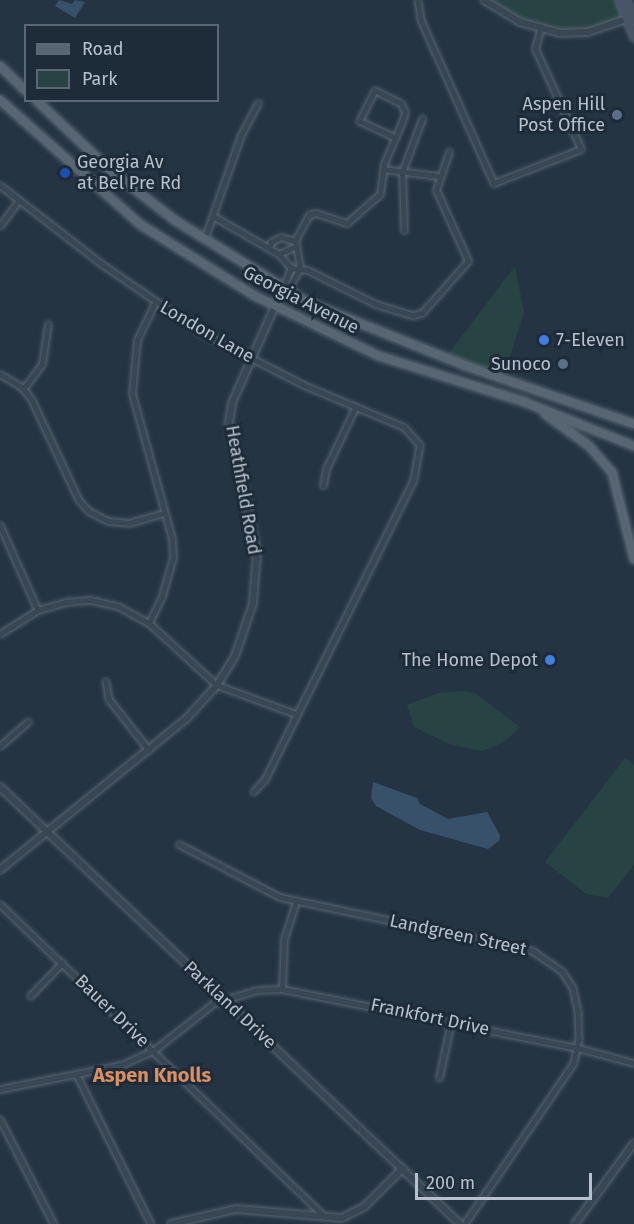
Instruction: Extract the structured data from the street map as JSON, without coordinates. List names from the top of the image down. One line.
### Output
{"streets":{"main road":["Georgia Avenue"],"street":["London Lane","Heathfield Road","Landgreen Street","Parkland Drive","Bauer Drive","Frankfort Drive"]},"crossings":[["Georgia Avenue","Heathfield Road"],["London Lane","Heathfield Road"],["Heathfield Road","Parkland Drive"],["Landgreen Street","Frankfort Drive"],["Parkland Drive","Frankfort Drive"],["Bauer Drive","Frankfort Drive"]],"districts":["Aspen Knolls"],"places":["Aspen Hill Post Office","Georgia Av at Bel Pre Rd","7-Eleven","Sunoco","The Home Depot"],"legend":["Road","Park"],"scale_bar":"200 m"}
